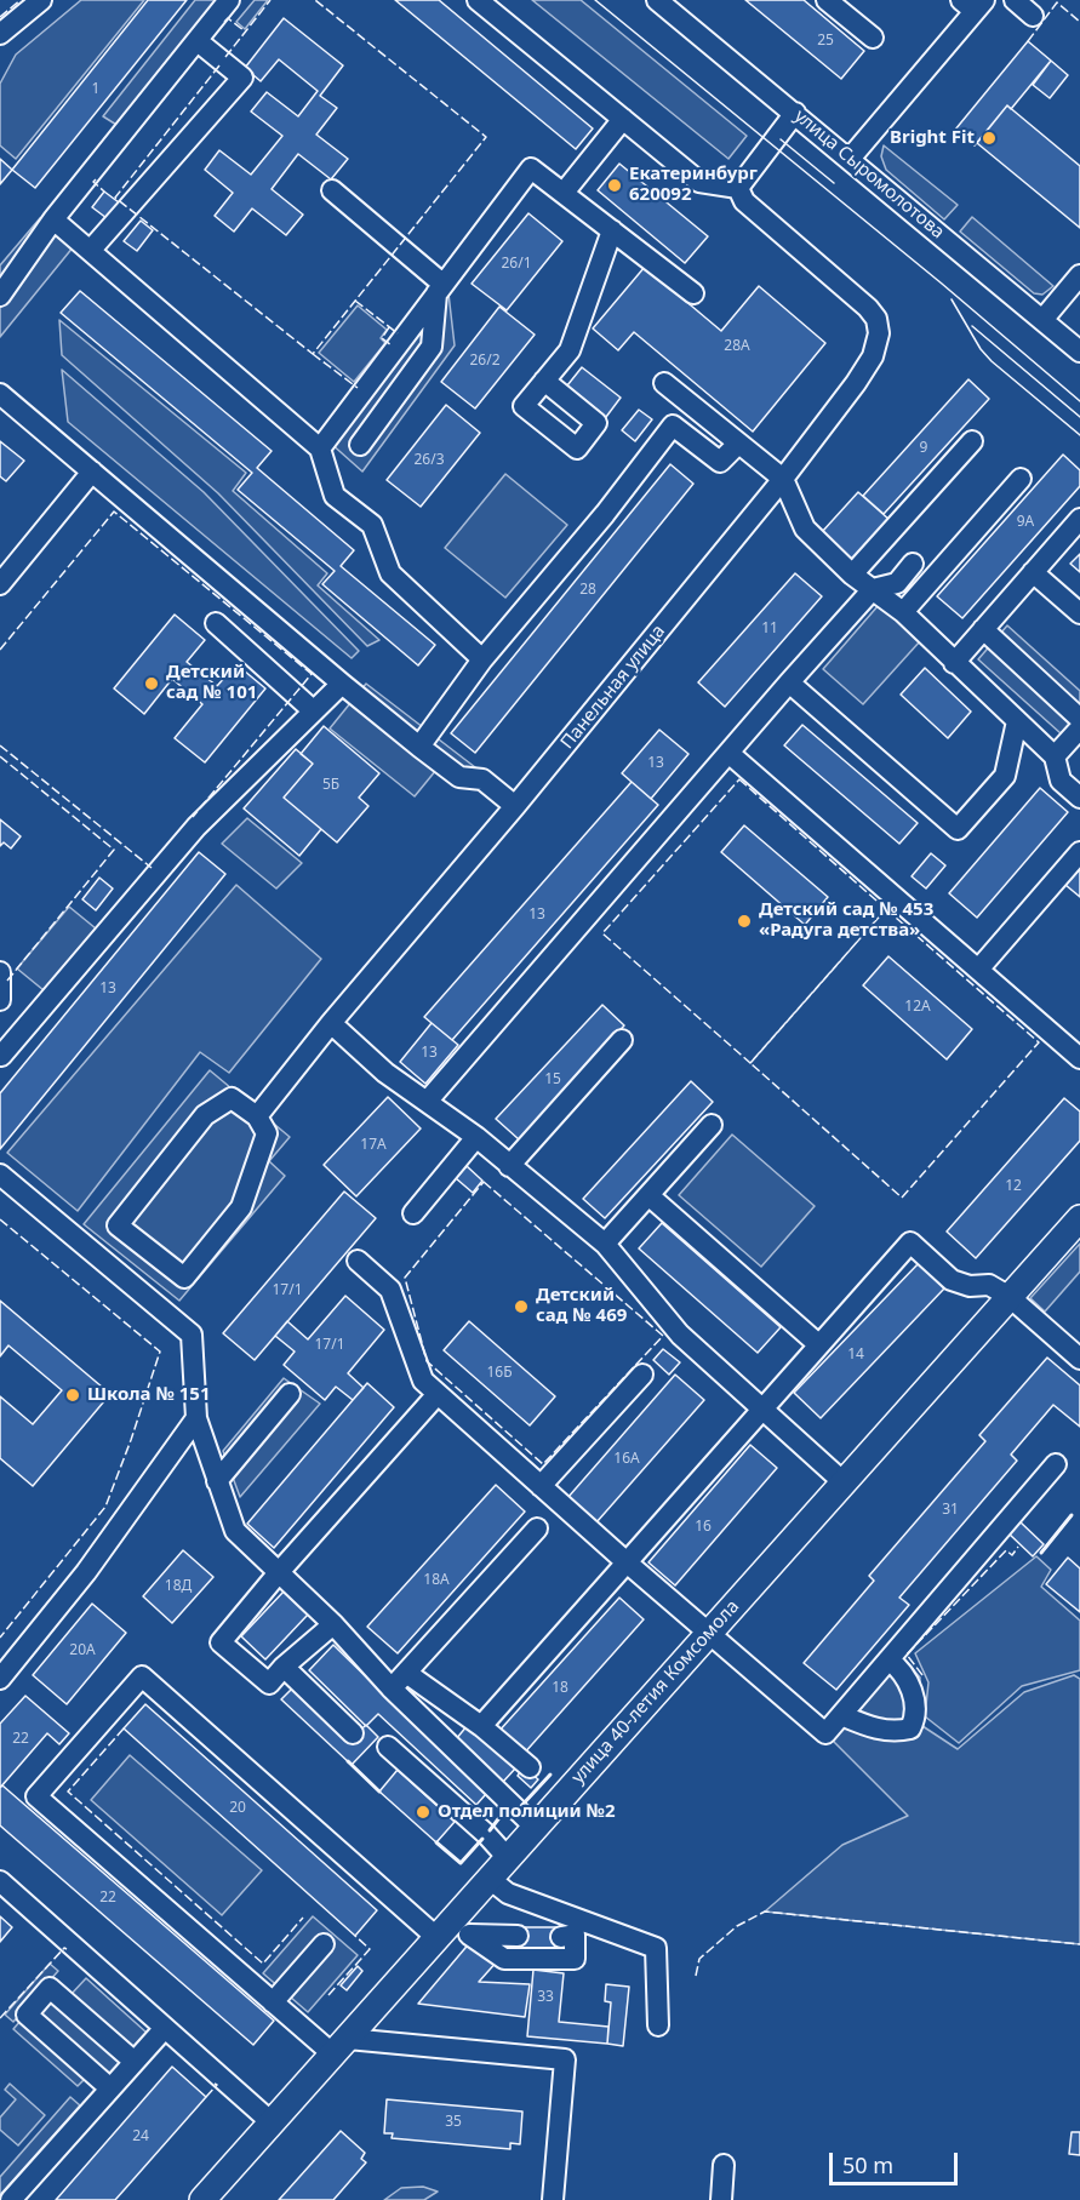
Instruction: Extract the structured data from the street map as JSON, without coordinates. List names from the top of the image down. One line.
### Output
{"streets":{"main road":["улица 40-летия Комсомола"],"street":["улица Сыромолотова","Панельная улица"]},"places":["Bright Fit","Екатеринбург 620092","Детский сад № 101","Детский сад № 453 «Радуга детства»","Детский сад № 469","Школа № 151","Отдел полиции №2"],"house_numbers":["25","1","26/1","28А","26/2","9","26/3","9А","28","11","13","5Б","13","13","12А","13","15","17А","12","17/1","17/1","14","16Б","16А","31","16","18А","18Д","20А","18","22","20","22","33","35","24"],"scale_bar":"50 m"}
